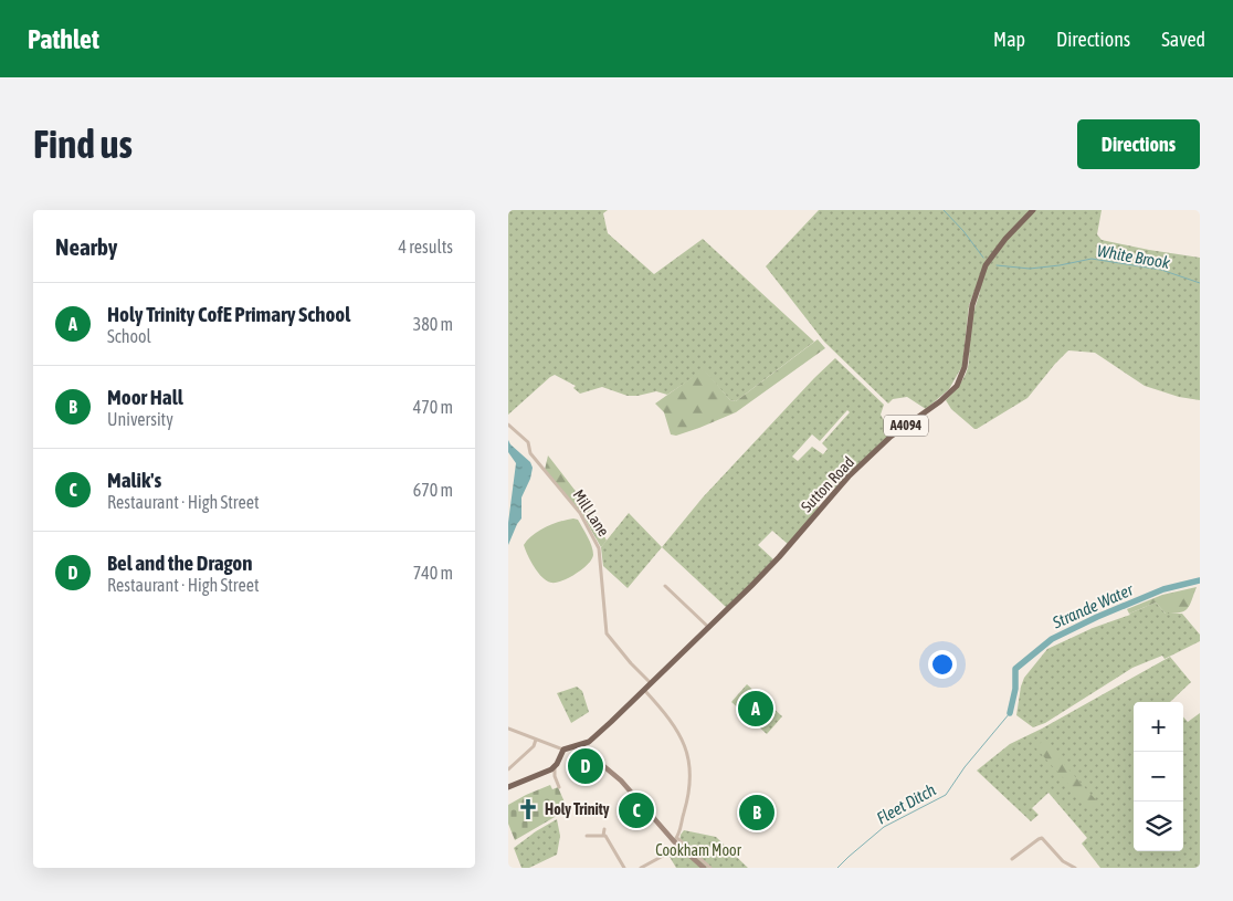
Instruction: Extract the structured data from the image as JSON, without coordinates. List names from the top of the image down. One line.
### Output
{"streets":{"main road":["A4094","Sutton Road"],"street":["Mill Lane"]},"crossings":[["A4094","Sutton Road"],["Sutton Road","Mill Lane"]],"water":["White Brook","Strande Water","Fleet Ditch"],"parks":["Cookham Moor"],"places":{"church":["Holy Trinity"]},"page":{"header":"Pathlet","nav":["Map","Directions","Saved"],"buttons":"Directions","title":"Find us","heading":["Nearby","4 results"],"list":[{"mark":"A","name":"Holy Trinity CofE Primary School","note":"School","value":"380 m"},{"mark":"B","name":"Moor Hall","note":"University","value":"470 m"},{"mark":"C","name":"Malik's","note":"Restaurant · High Street","value":"670 m"},{"mark":"D","name":"Bel and the Dragon","note":"Restaurant · High Street","value":"740 m"}],"pins":["A","D","C","B"],"map_buttons":["+","−"]}}
